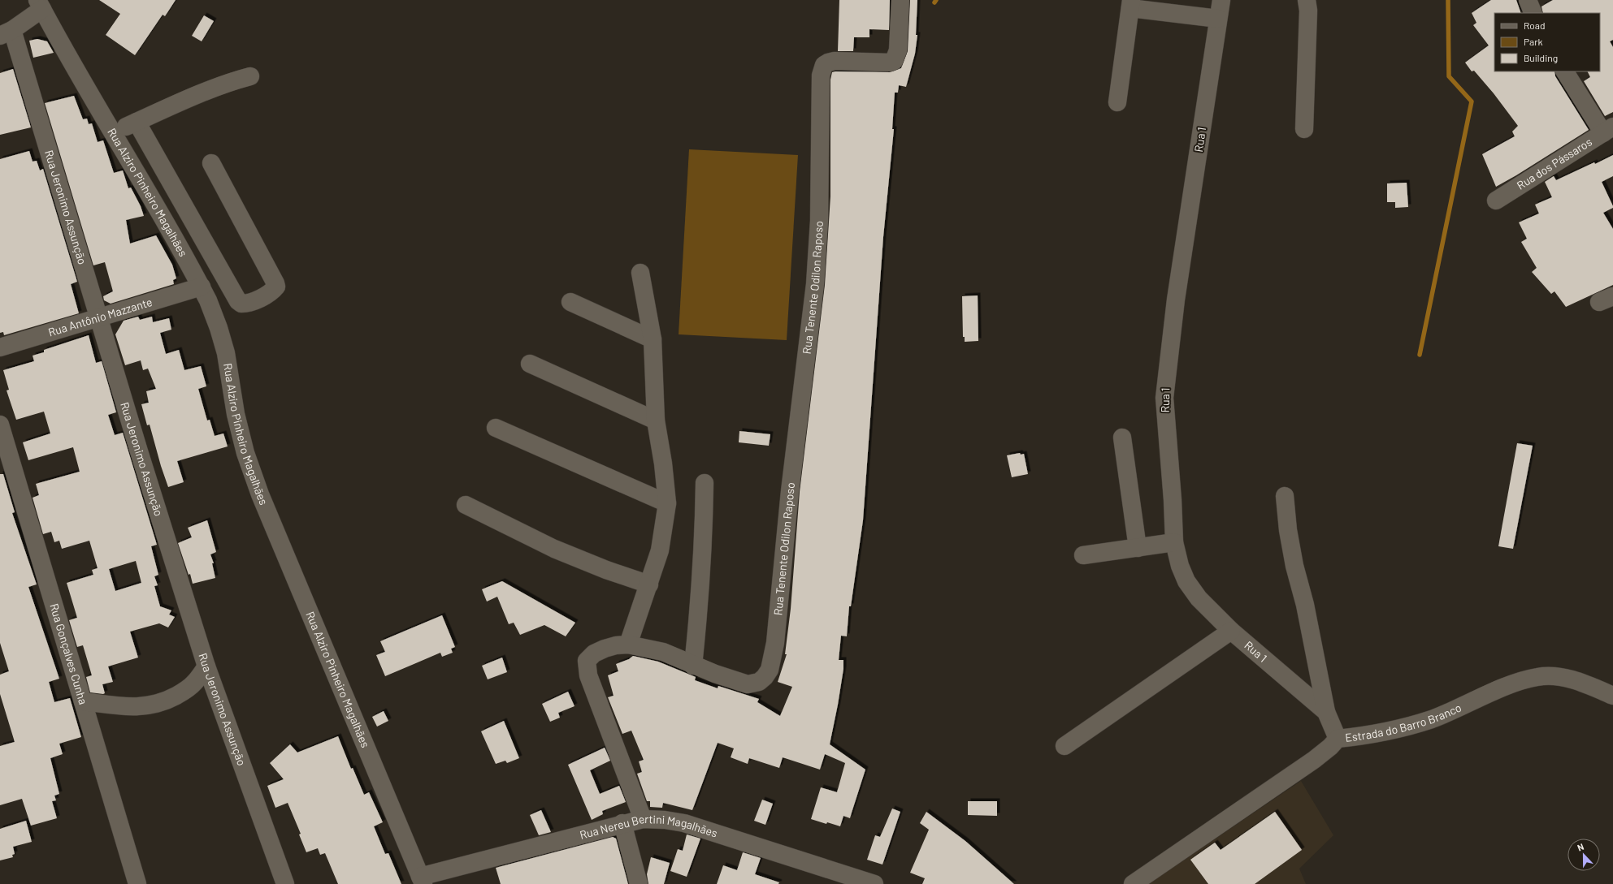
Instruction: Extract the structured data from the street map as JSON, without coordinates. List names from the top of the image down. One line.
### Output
{"streets":{"street":["Rua 1","Rua dos Pássaros","Rua Alziro Pinheiro Magalhães","Rua Jeronimo Assunção","Rua Tenente Odilon Raposo","Rua Antônio Mazzante","Rua Gonçalves Cunha","Estrada do Barro Branco","Rua Nereu Bertini Magalhães"]},"crossings":[["Rua 1","Estrada do Barro Branco"],["Rua Alziro Pinheiro Magalhães","Rua Antônio Mazzante"],["Rua Alziro Pinheiro Magalhães","Rua Nereu Bertini Magalhães"],["Rua Jeronimo Assunção","Rua Antônio Mazzante"],["Rua Tenente Odilon Raposo","Rua Nereu Bertini Magalhães"]],"legend":["Road","Park","Building"],"north":"top"}
